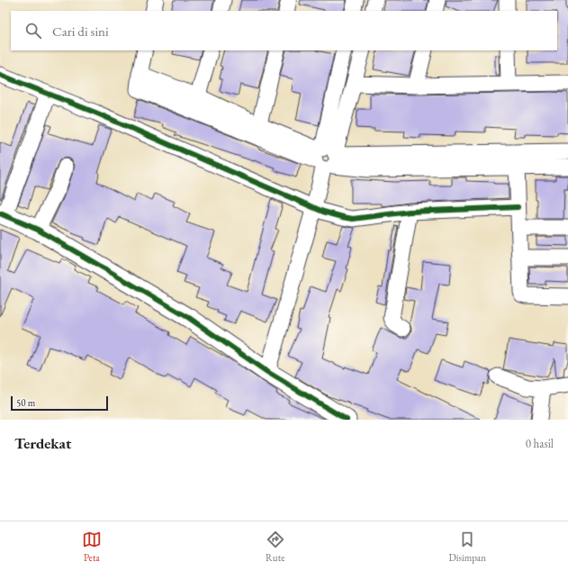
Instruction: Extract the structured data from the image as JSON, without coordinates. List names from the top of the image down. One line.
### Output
{"scale_bar":"50 m","page":{"search":"Cari di sini","scale":"50 m","heading":["Terdekat","0 hasil"],"nav":["Peta","Rute","Disimpan"]}}
